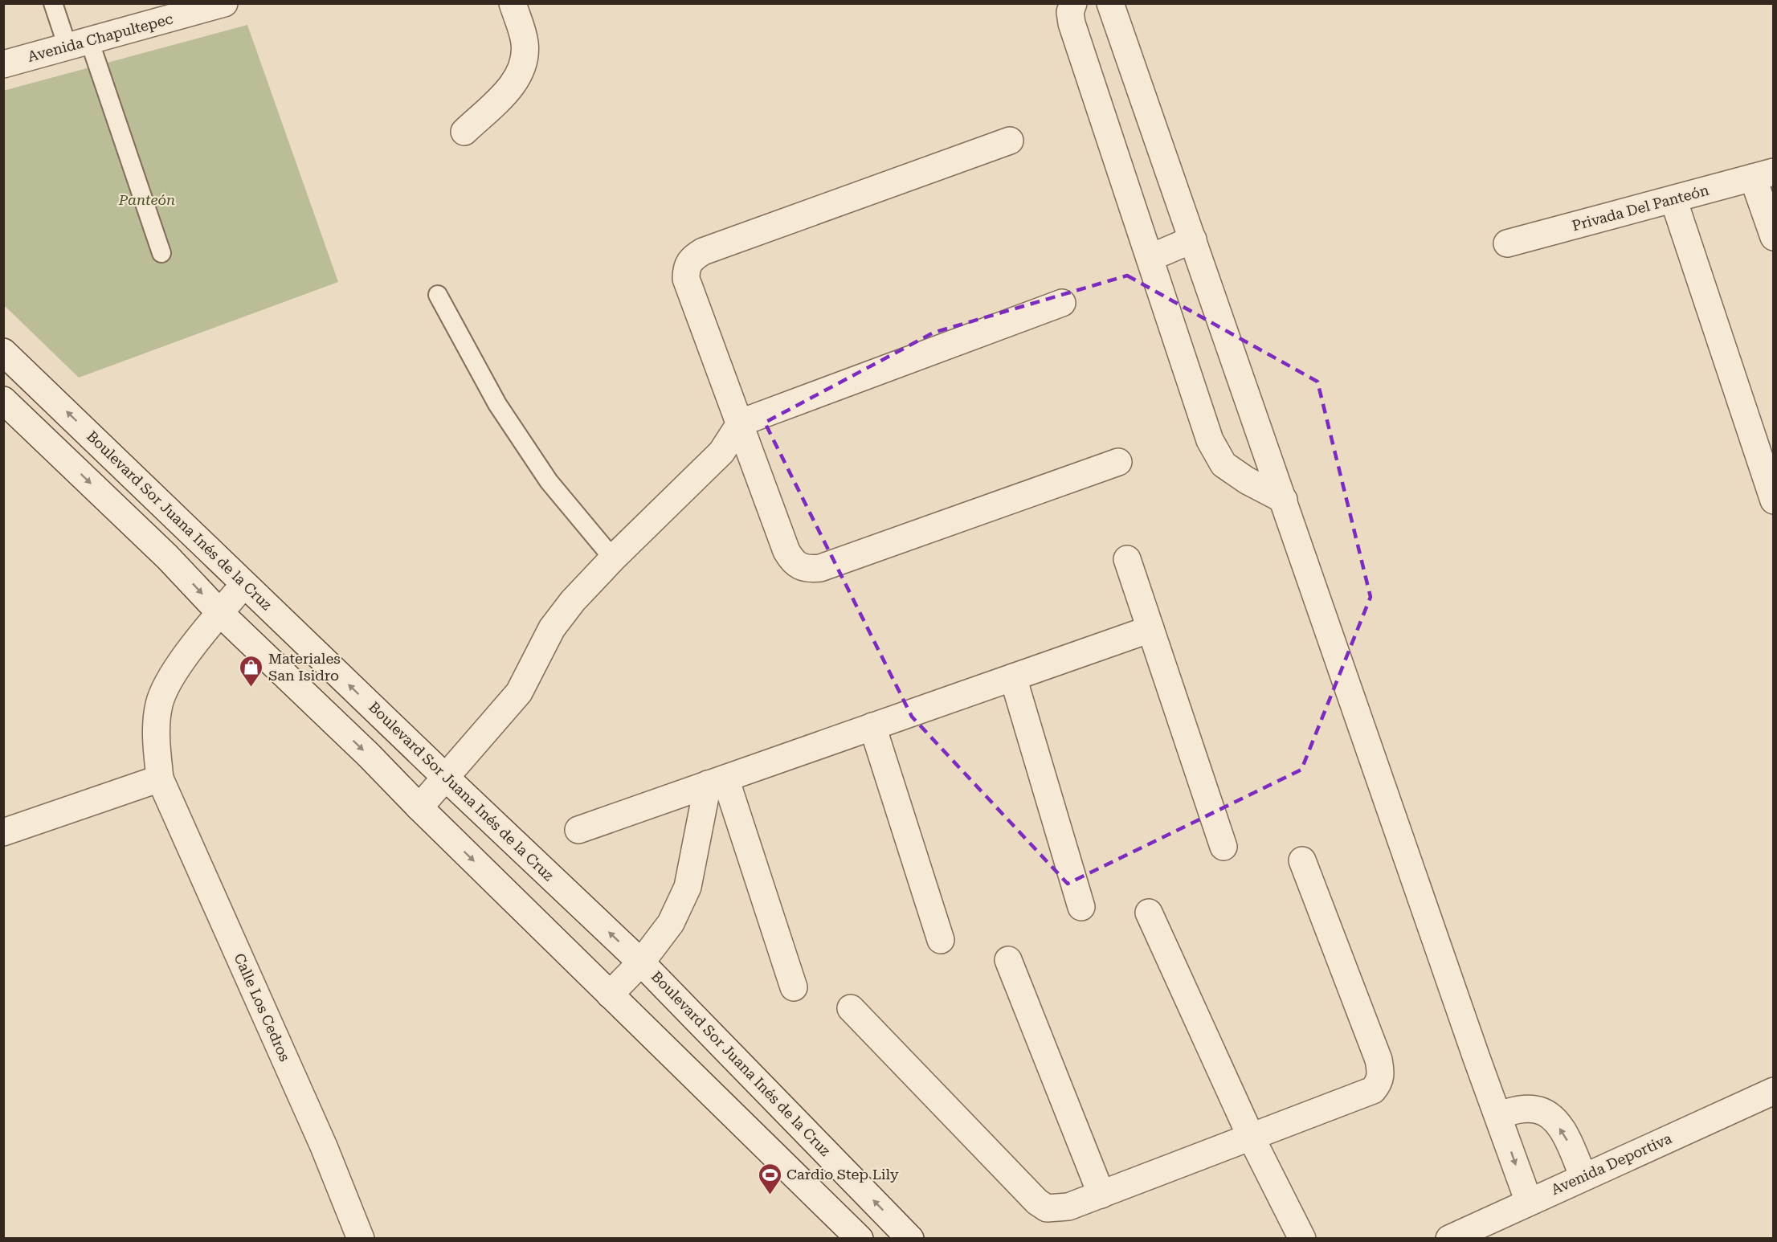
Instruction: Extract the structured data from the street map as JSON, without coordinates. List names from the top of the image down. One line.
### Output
{"streets":{"street":["Avenida Chapultepec","Privada Del Panteón","Boulevard Sor Juana Inés de la Cruz","Calle Los Cedros","Avenida Deportiva"]},"crossings":[["Boulevard Sor Juana Inés de la Cruz","Calle Los Cedros"]],"parks":["Panteón"],"places":{"shop":["Materiales San Isidro"],"sports":["Cardio Step Lily"]}}
